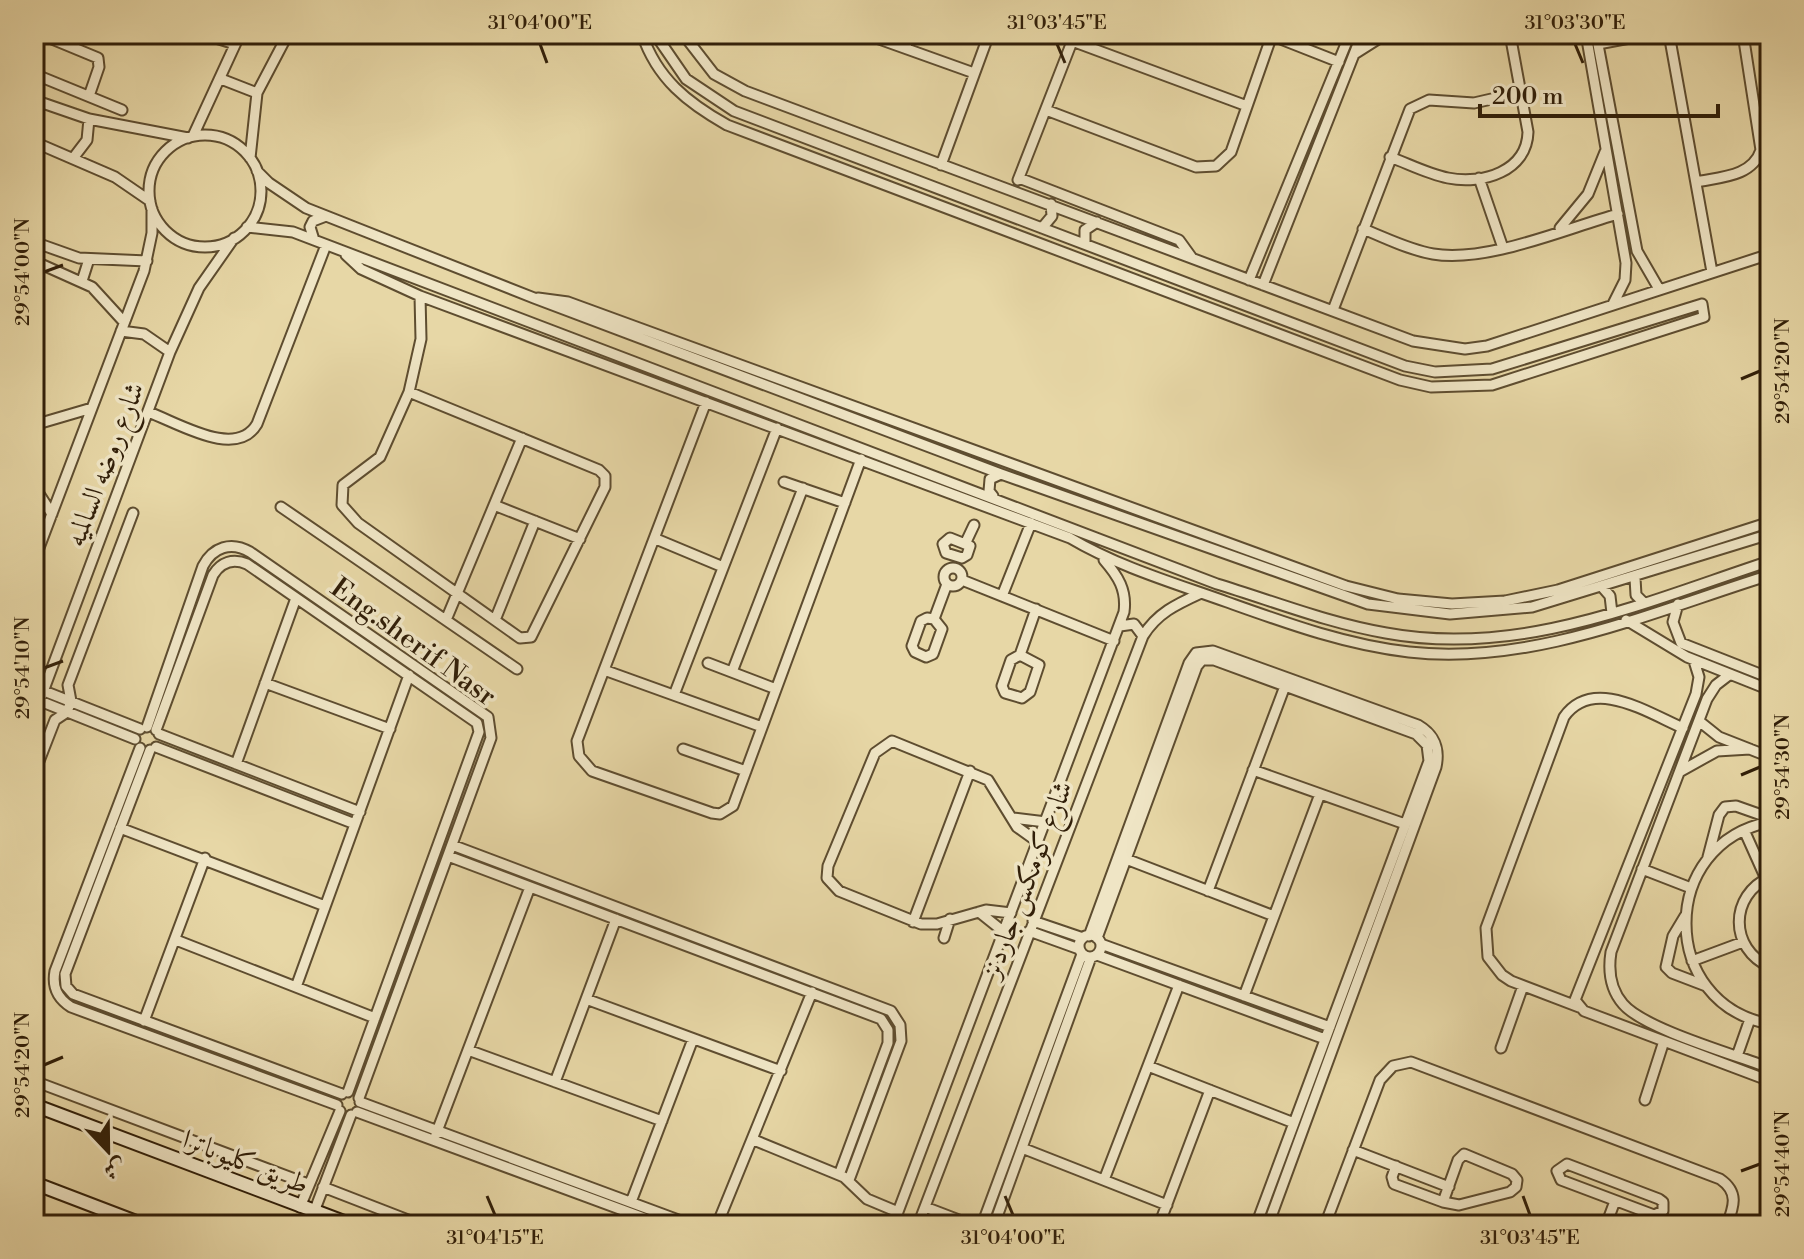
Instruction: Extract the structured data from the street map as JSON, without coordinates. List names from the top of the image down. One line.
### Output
{"streets":{"main road":["طريق كليوباترا"],"street":["شارع روضه السالميه","Eng.sherif Nasr","شارع كومكس جاردنز"]},"crossings":[["Eng.sherif Nasr","طريق كليوباترا"]],"scale_bar":"200 m","north":"bottom","coordinates":["31°04'00\"E","31°03'45\"E","31°03'30\"E","29°54'00\"N","29°54'20\"N","29°54'10\"N","29°54'30\"N","29°54'40\"N","31°04'15\"E"]}
